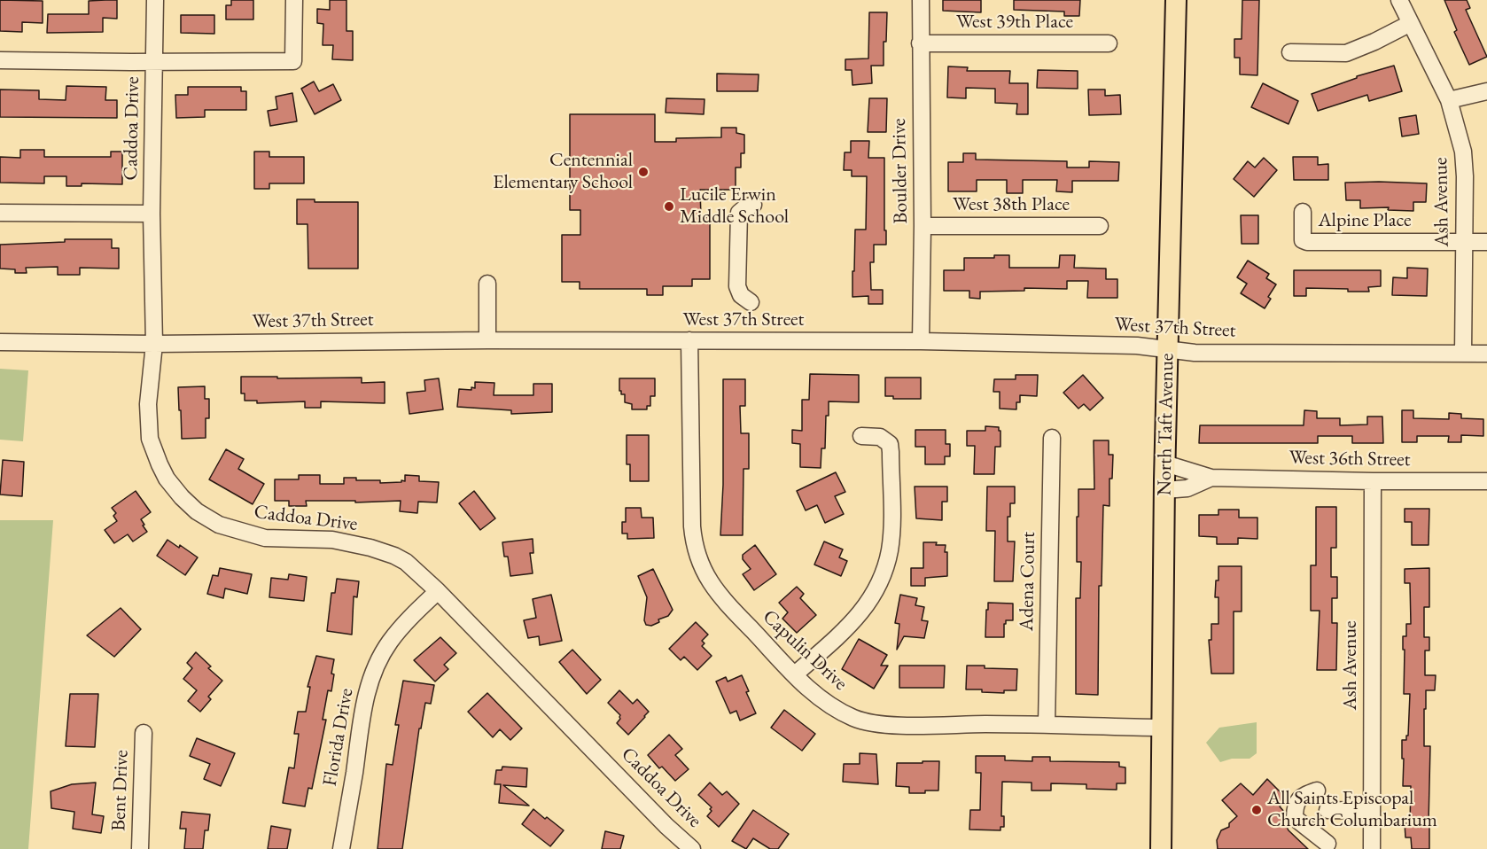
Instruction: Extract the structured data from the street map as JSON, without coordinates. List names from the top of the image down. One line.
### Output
{"streets":{"main road":["North Taft Avenue"],"street":["West 39th Place","Caddoa Drive","Boulder Drive","Ash Avenue","West 38th Place","Alpine Place","West 37th Street","West 36th Street","Adena Court","Capulin Drive","Florida Drive","Bent Drive"]},"crossings":[["West 39th Place","Boulder Drive"],["Caddoa Drive","West 37th Street"],["Caddoa Drive","Florida Drive"],["Boulder Drive","West 38th Place"],["Boulder Drive","West 37th Street"],["Ash Avenue","Alpine Place"],["Ash Avenue","West 37th Street"],["Ash Avenue","West 36th Street"],["West 37th Street","North Taft Avenue"],["West 37th Street","Capulin Drive"],["North Taft Avenue","West 36th Street"],["North Taft Avenue","Capulin Drive"],["Adena Court","Capulin Drive"]],"places":["Centennial Elementary School","Lucile Erwin Middle School","All Saints Episcopal Church Columbarium"]}
